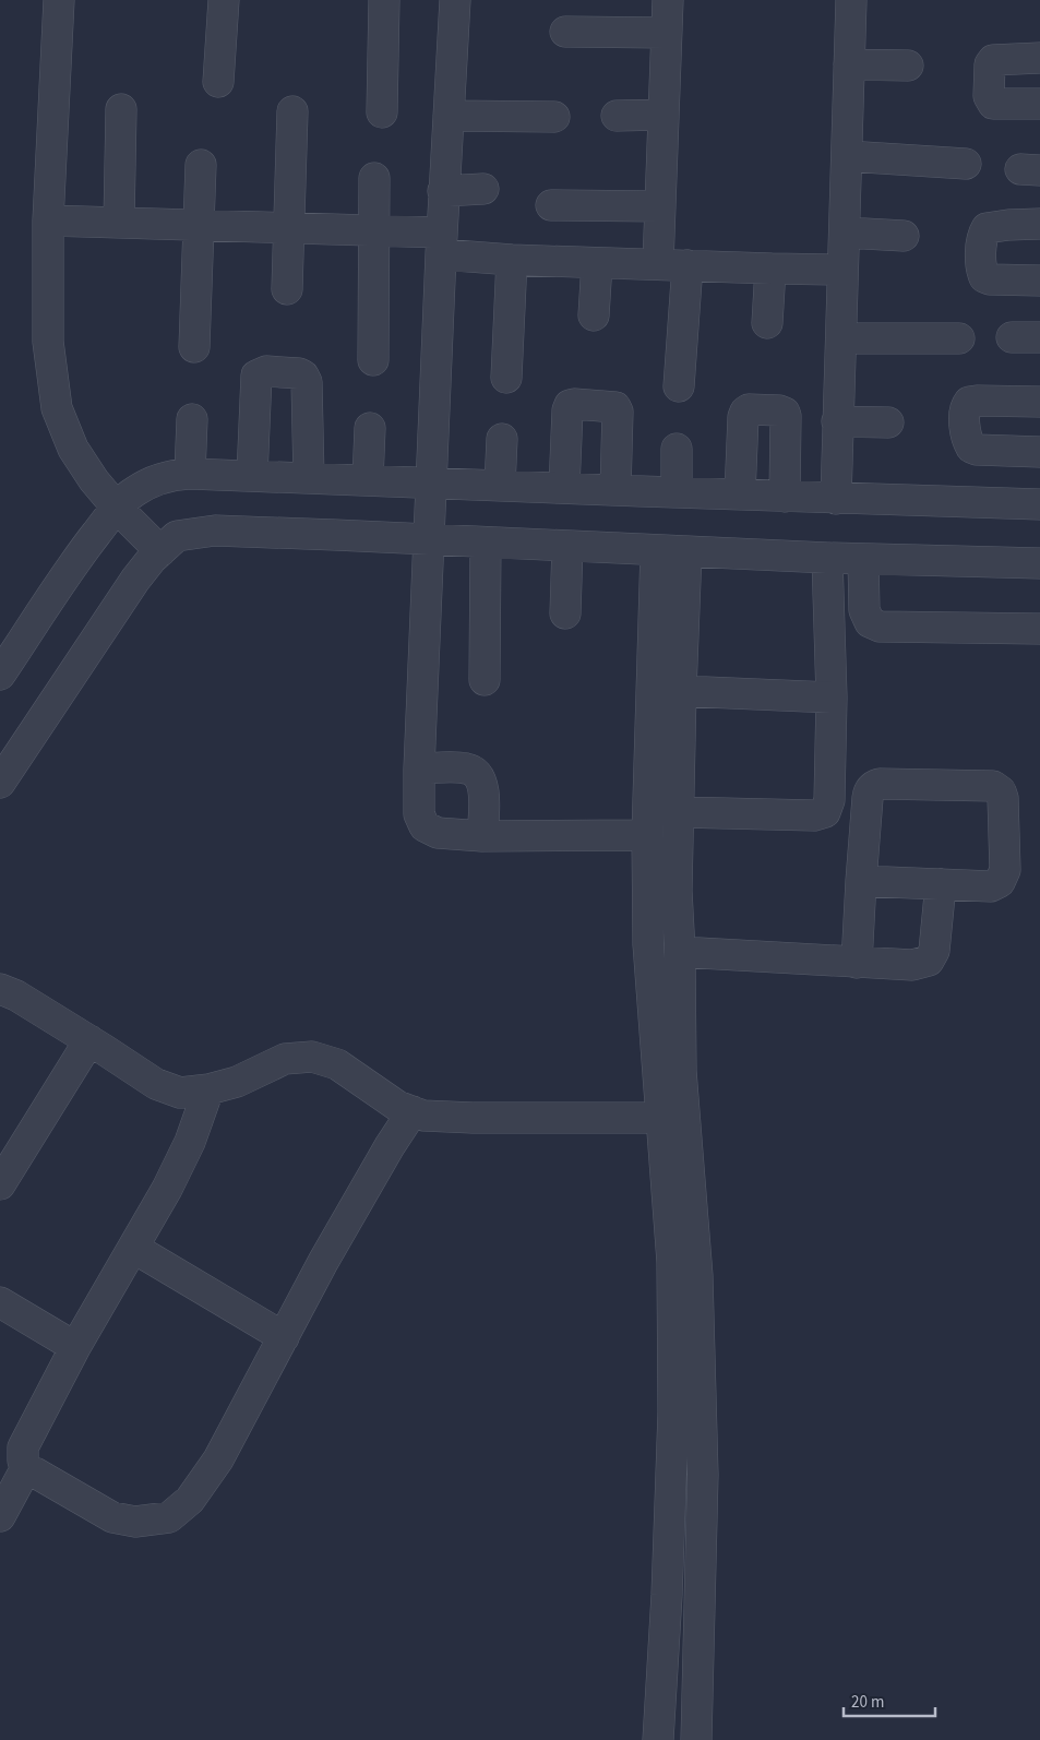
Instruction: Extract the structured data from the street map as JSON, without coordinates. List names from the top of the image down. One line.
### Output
{"scale_bar":"20 m"}
